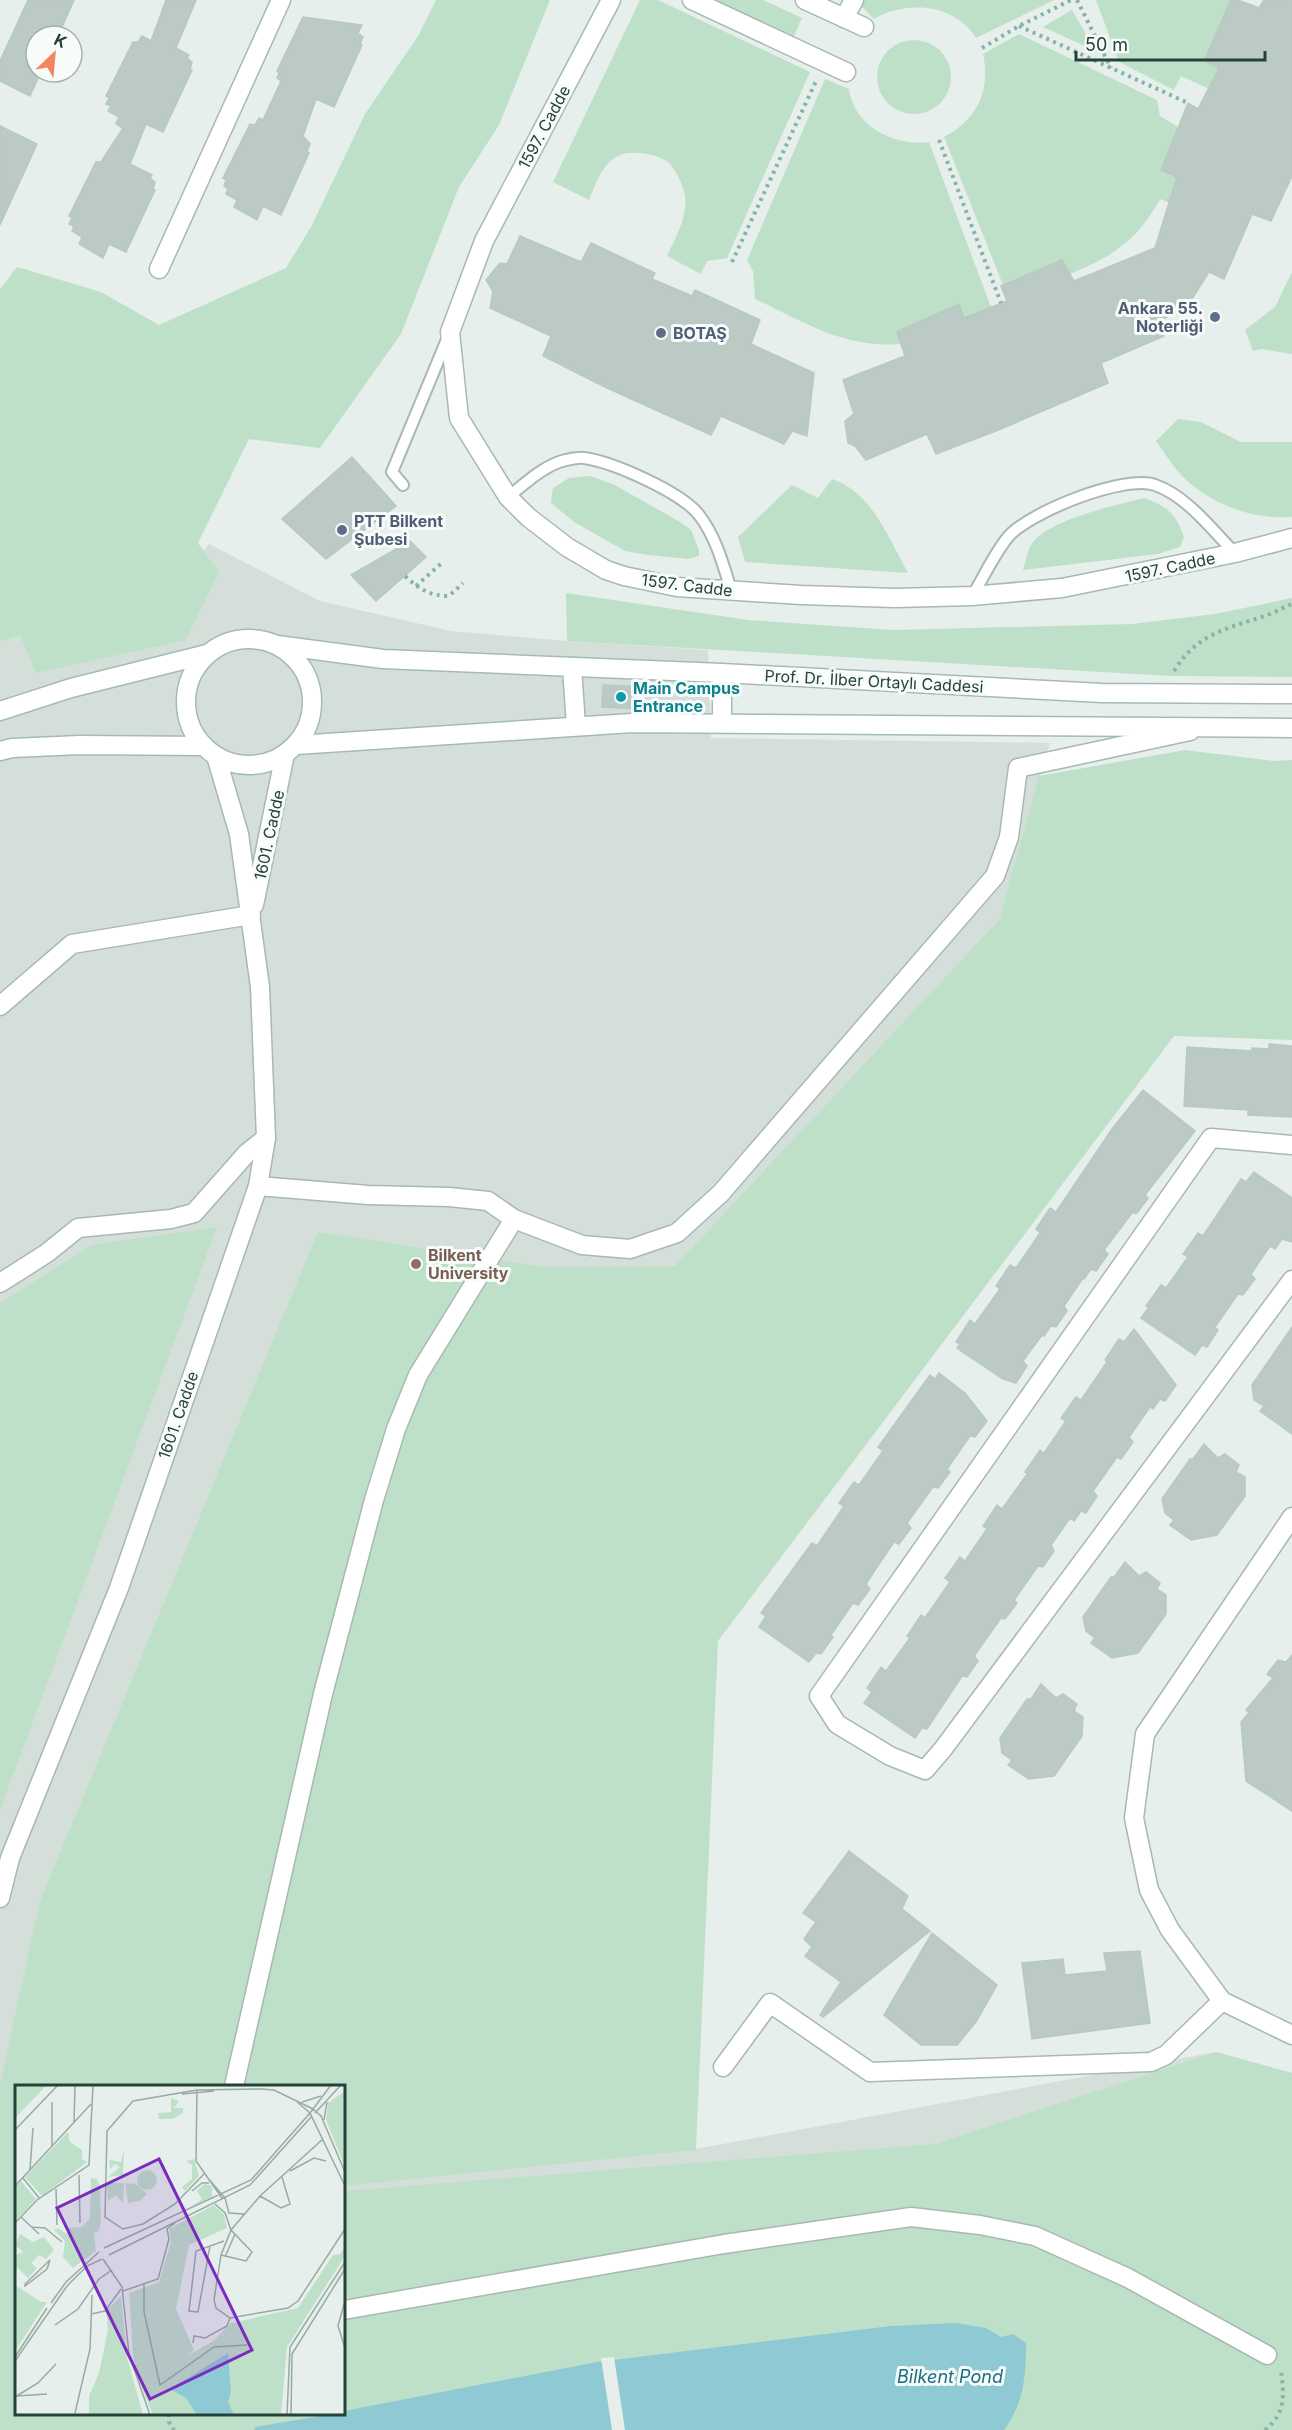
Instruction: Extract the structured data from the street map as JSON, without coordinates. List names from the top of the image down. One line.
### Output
{"streets":{"street":["1597. Cadde","Prof. Dr. İlber Ortaylı Caddesi","1601. Cadde"]},"crossings":[["Prof. Dr. İlber Ortaylı Caddesi","1601. Cadde"]],"water":["Bilkent Pond"],"places":["Ankara 55. Noterliği","BOTAŞ","PTT Bilkent Şubesi","Main Campus Entrance","Bilkent University"],"scale_bar":"50 m","north":"top right"}
